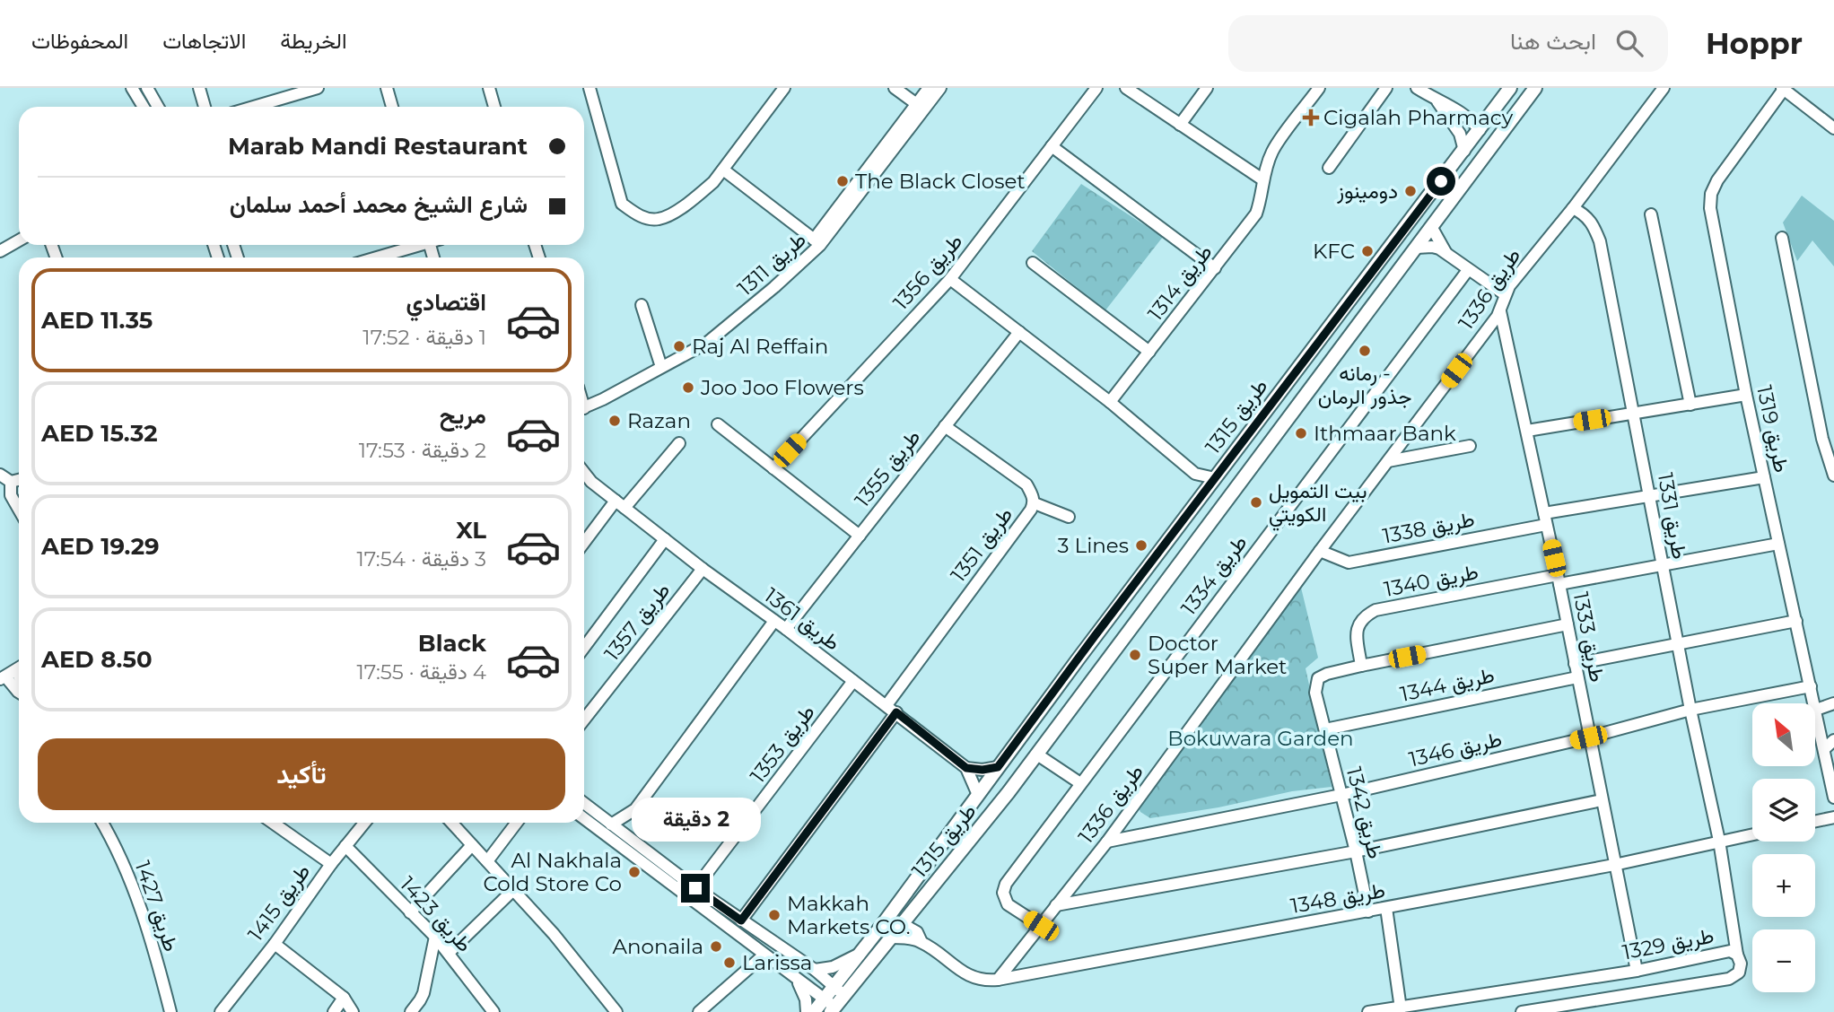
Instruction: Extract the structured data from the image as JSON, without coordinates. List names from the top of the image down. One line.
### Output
{"streets":{"street":["طريق 1311","طريق 1356","طريق 1314","طريق 1336","طريق 1315","طريق 1319","طريق 1355","طريق 1331","طريق 1338","طريق 1351","طريق 1334","طريق 1340","طريق 1361","طريق 1357","طريق 1333","طريق 1344","طريق 1353","طريق 1346","طريق 1342","طريق 1348","طريق 1415","طريق 1427","طريق 1423","طريق 1329"]},"crossings":[["طريق 1336","طريق 1331"],["طريق 1336","طريق 1338"],["طريق 1336","طريق 1334"],["طريق 1336","طريق 1333"],["طريق 1336","طريق 1346"],["طريق 1336","طريق 1348"],["طريق 1315","طريق 1361"],["طريق 1315","طريق 1348"],["طريق 1319","طريق 1338"],["طريق 1319","طريق 1340"],["طريق 1319","طريق 1346"],["طريق 1355","طريق 1351"],["طريق 1355","طريق 1361"],["طريق 1331","طريق 1338"],["طريق 1331","طريق 1340"],["طريق 1331","طريق 1346"],["طريق 1331","طريق 1348"],["طريق 1331","طريق 1329"],["طريق 1338","طريق 1333"],["طريق 1351","طريق 1361"],["طريق 1340","طريق 1333"],["طريق 1340","طريق 1342"],["طريق 1361","طريق 1357"],["طريق 1361","طريق 1353"],["طريق 1333","طريق 1344"],["طريق 1333","طريق 1346"],["طريق 1333","طريق 1342"],["طريق 1333","طريق 1348"],["طريق 1333","طريق 1329"],["طريق 1344","طريق 1342"],["طريق 1346","طريق 1342"],["طريق 1342","طريق 1348"],["طريق 1415","طريق 1423"]],"parks":["Bokuwara Garden"],"places":{"health":["Cigalah Pharmacy"],"other":["The Black Closet","دومينوز","KFC","Raj Al Reffain","رمانه - جذور الرمان","Joo Joo Flowers","Razan","Ithmaar Bank","بيت التمويل الكويتي","3 Lines","Doctor Super Market","Al Nakhala Cold Store Co","Makkah Markets CO.","Anonaila","Larissa"]},"north":"top left","page":{"header":"Hoppr","search":"ابحث هنا","nav":["الخريطة","الاتجاهات","المحفوظات"],"banner":["Marab Mandi Restaurant","شارع الشيخ محمد أحمد سلمان"],"list":[{"name":"اقتصادي","note":"1 دقيقة · 17:52","value":"AED 11.35"},{"name":"مريح","note":"2 دقيقة · 17:53","value":"AED 15.32"},{"name":"XL","note":"3 دقيقة · 17:54","value":"AED 19.29"},{"name":"Black","note":"4 دقيقة · 17:55","value":"AED 8.50"}],"map_buttons":["+","−"],"buttons":"تأكيد","bubble":"2 دقيقة"}}
